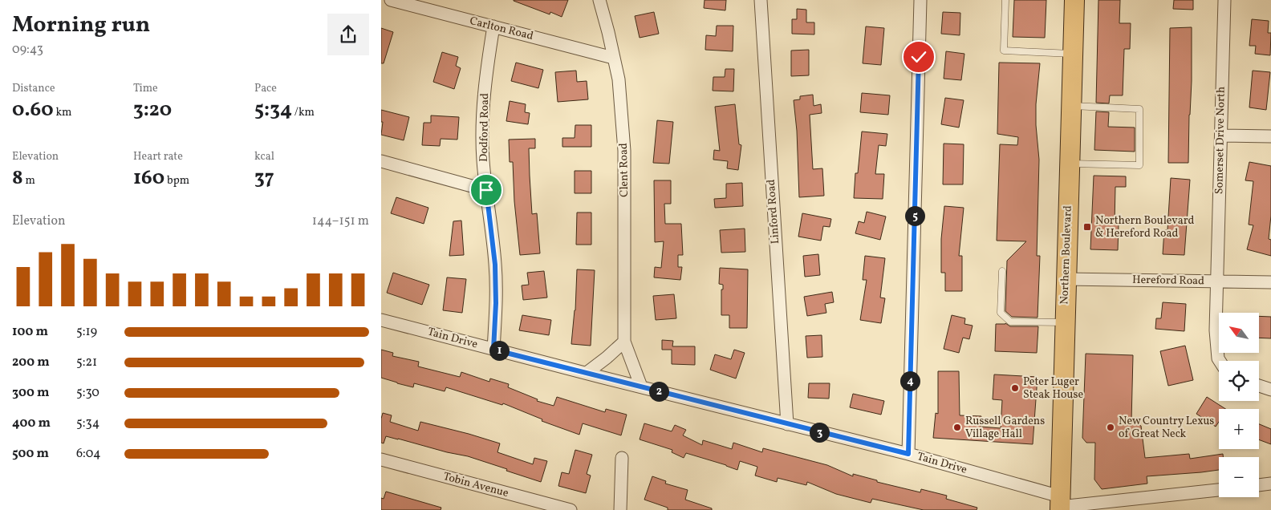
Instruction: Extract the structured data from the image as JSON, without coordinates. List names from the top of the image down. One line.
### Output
{"streets":{"main road":["Northern Boulevard"],"street":["Carlton Road","Dodford Road","Somerset Drive North","Clent Road","Linford Road","Hereford Road","Tain Drive","Tobin Avenue"]},"crossings":[["Carlton Road","Dodford Road"],["Carlton Road","Clent Road"],["Dodford Road","Tain Drive"],["Somerset Drive North","Hereford Road"],["Clent Road","Tain Drive"],["Linford Road","Tain Drive"],["Northern Boulevard","Hereford Road"],["Northern Boulevard","Tain Drive"]],"places":{"transit":["Northern Boulevard & Hereford Road"],"other":["Peter Luger Steak House","Russell Gardens Village Hall","New Country Lexus of Great Neck"]},"north":"top left","page":{"heading":["Morning run","09:43"],"stats":[["Distance","0.60 km"],["Time","3:20"],["Pace","5:34 /km"],["Elevation","8 m"],["Heart rate","160 bpm"],["kcal","37"]],"chart":["Elevation","144–151 m"],"pins":["5","1","4","2","3"],"map_buttons":["+","−"],"list":[{"name":"100 m","note":"5:19"},{"name":"200 m","note":"5:21"},{"name":"300 m","note":"5:30"},{"name":"400 m","note":"5:34"},{"name":"500 m","note":"6:04"}]}}
